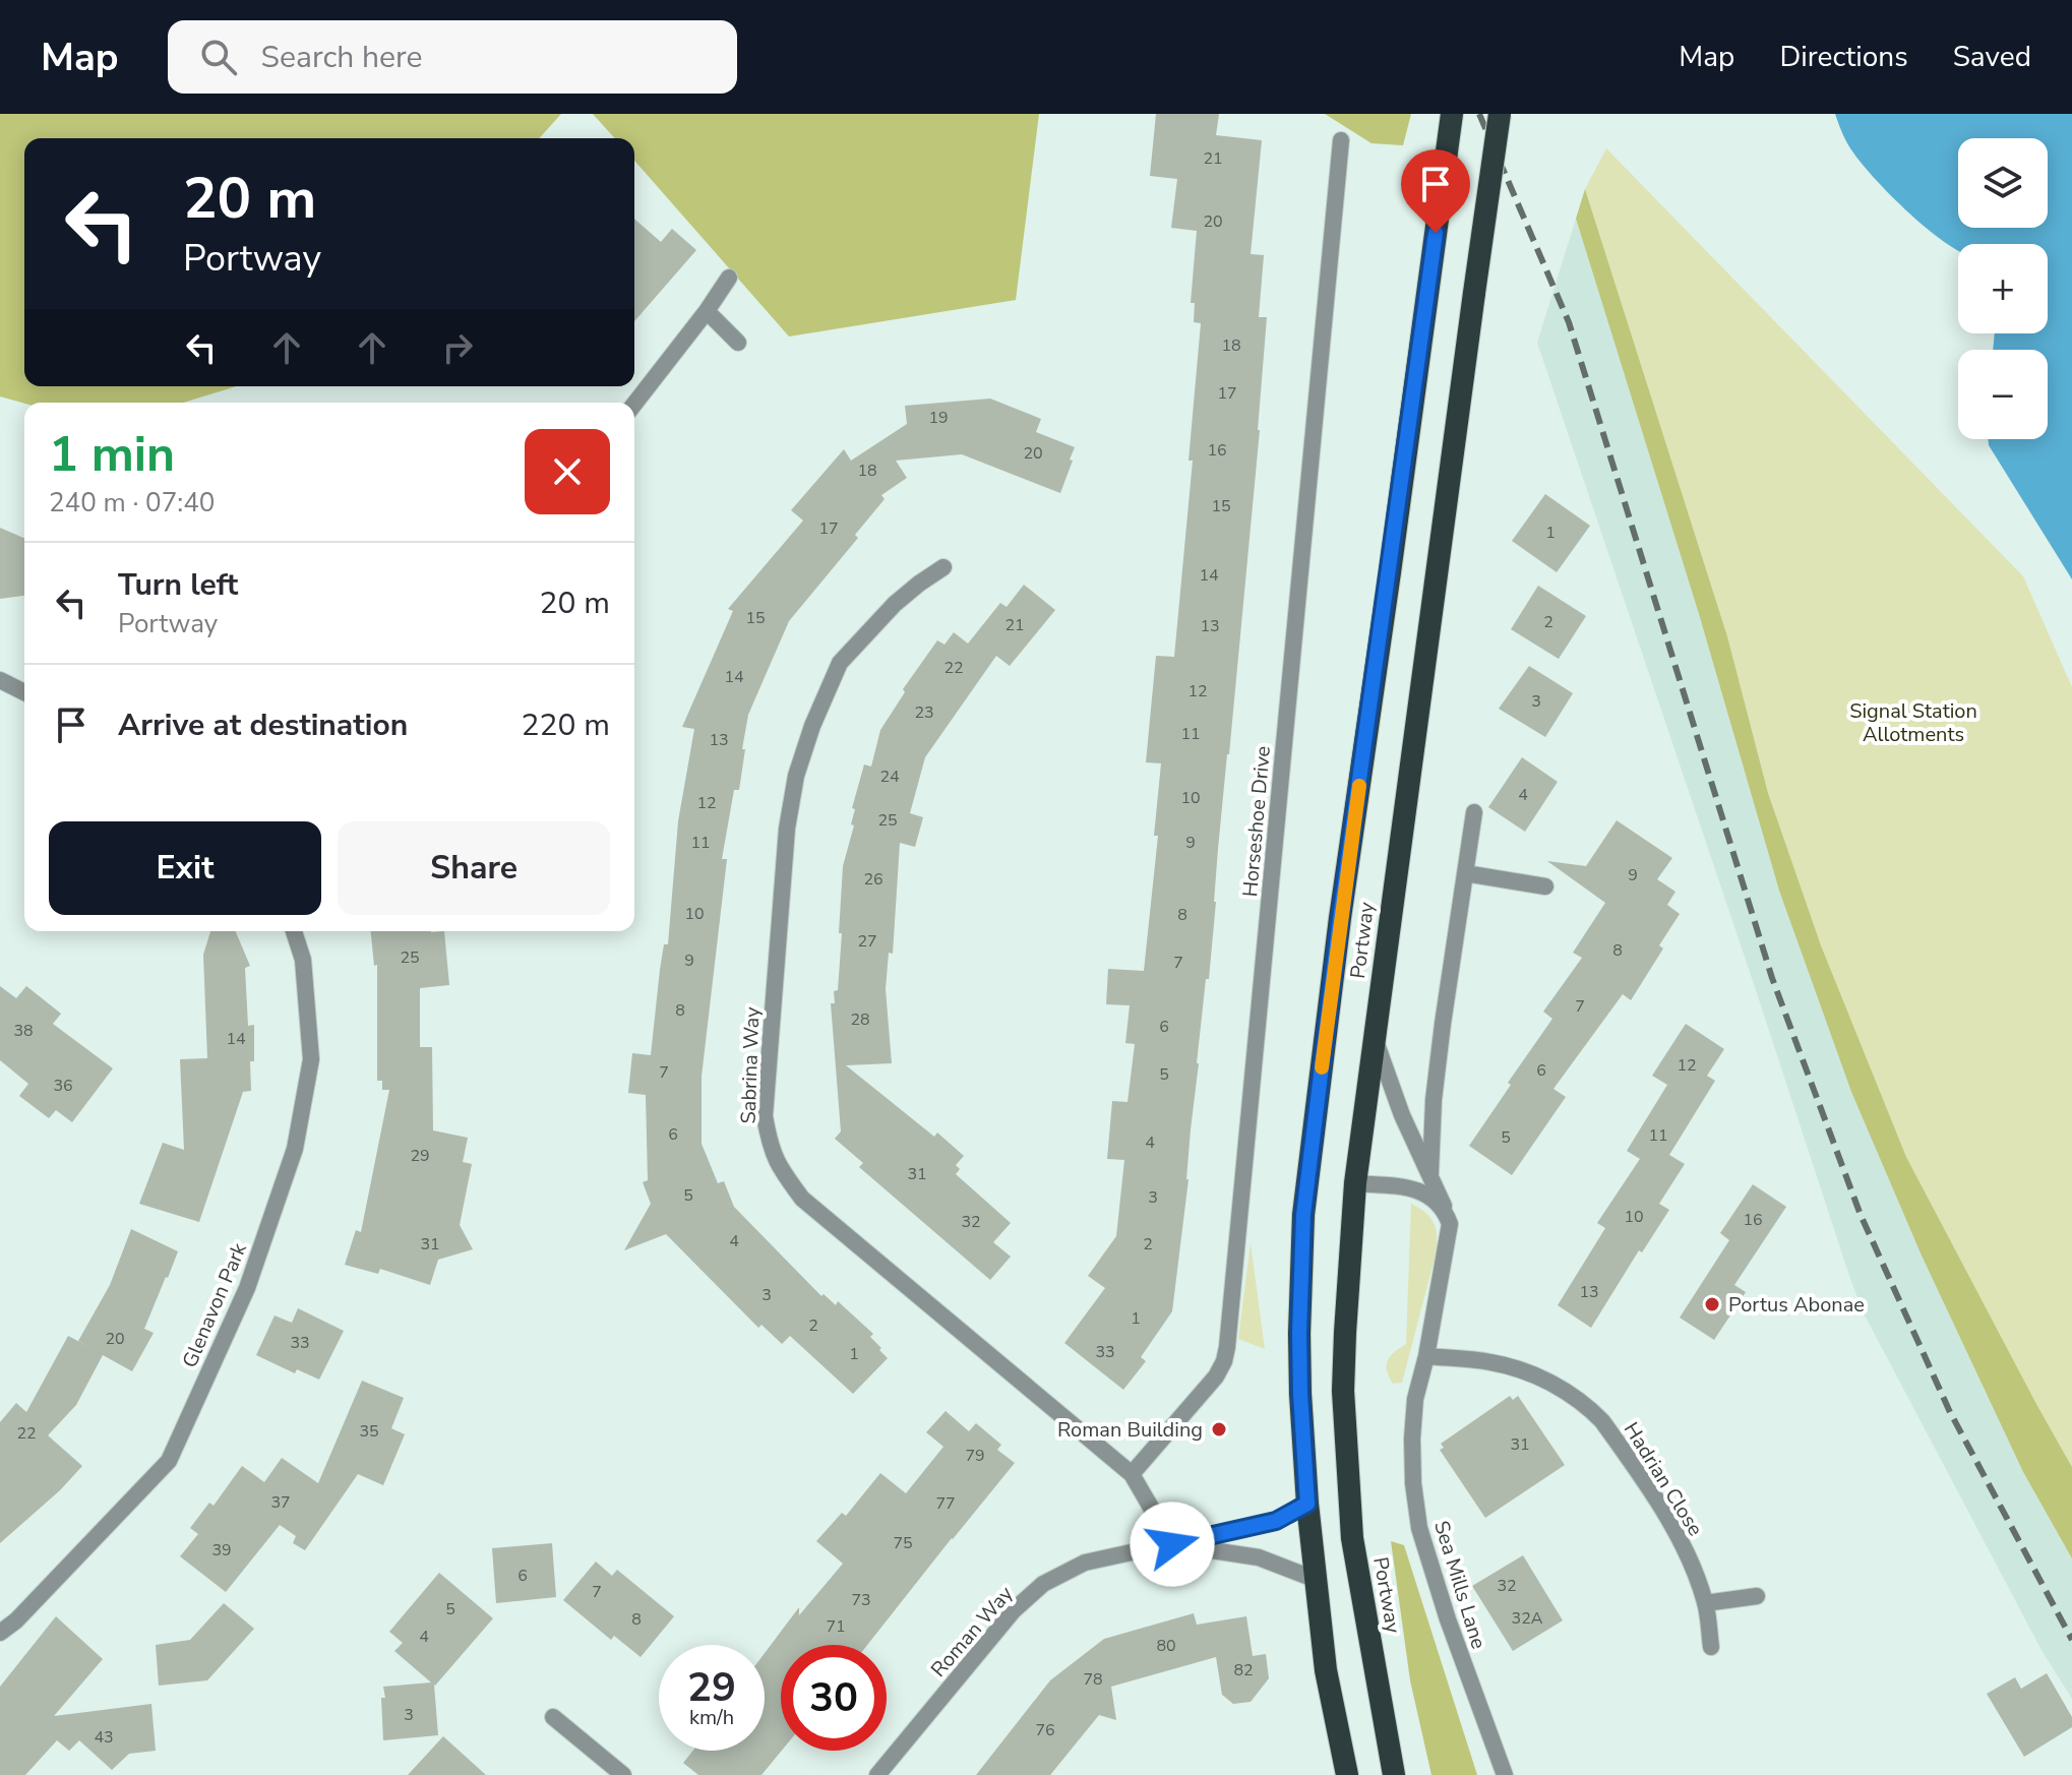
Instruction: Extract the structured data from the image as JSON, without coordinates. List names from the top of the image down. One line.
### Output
{"streets":{"highway":["Portway"],"street":["Horseshoe Drive","Sabrina Way","Glenavon Park","Hadrian Close","Sea Mills Lane","Roman Way"]},"crossings":[["Horseshoe Drive","Sabrina Way"],["Portway","Roman Way"],["Sabrina Way","Roman Way"],["Hadrian Close","Sea Mills Lane"]],"parks":["Signal Station Allotments"],"places":["Portus Abonae","Roman Building"],"house_numbers":["21","20","18","17","19","16","20","18","15","17","1","14","15","2","21","13","22","14","12","3","23","11","13","24","4","10","12","25","11","9","9","26","10","8","27","8","25","9","7","7","8","28","6","38","14","12","6","7","5","36","6","11","5","4","29","31","5","3","10","16","32","4","31","2","13","3","1","2","20","33","33","1","35","22","31","79","37","77","75","39","6","32","7","73","5","32A","8","71","4","80","82","78","3","76","43"],"page":{"header":"Map","search":"Search here","nav":["Map","Directions","Saved"],"map_buttons":["+","−"],"turn":["20 m","Portway"],"heading":["1 min","240 m · 07:40"],"list":[{"name":"Turn left","note":"Portway","value":"20 m"},{"name":"Arrive at destination","value":"220 m"}],"buttons":["Exit","Share"],"speed":"29 km/h","limit":"30"}}
